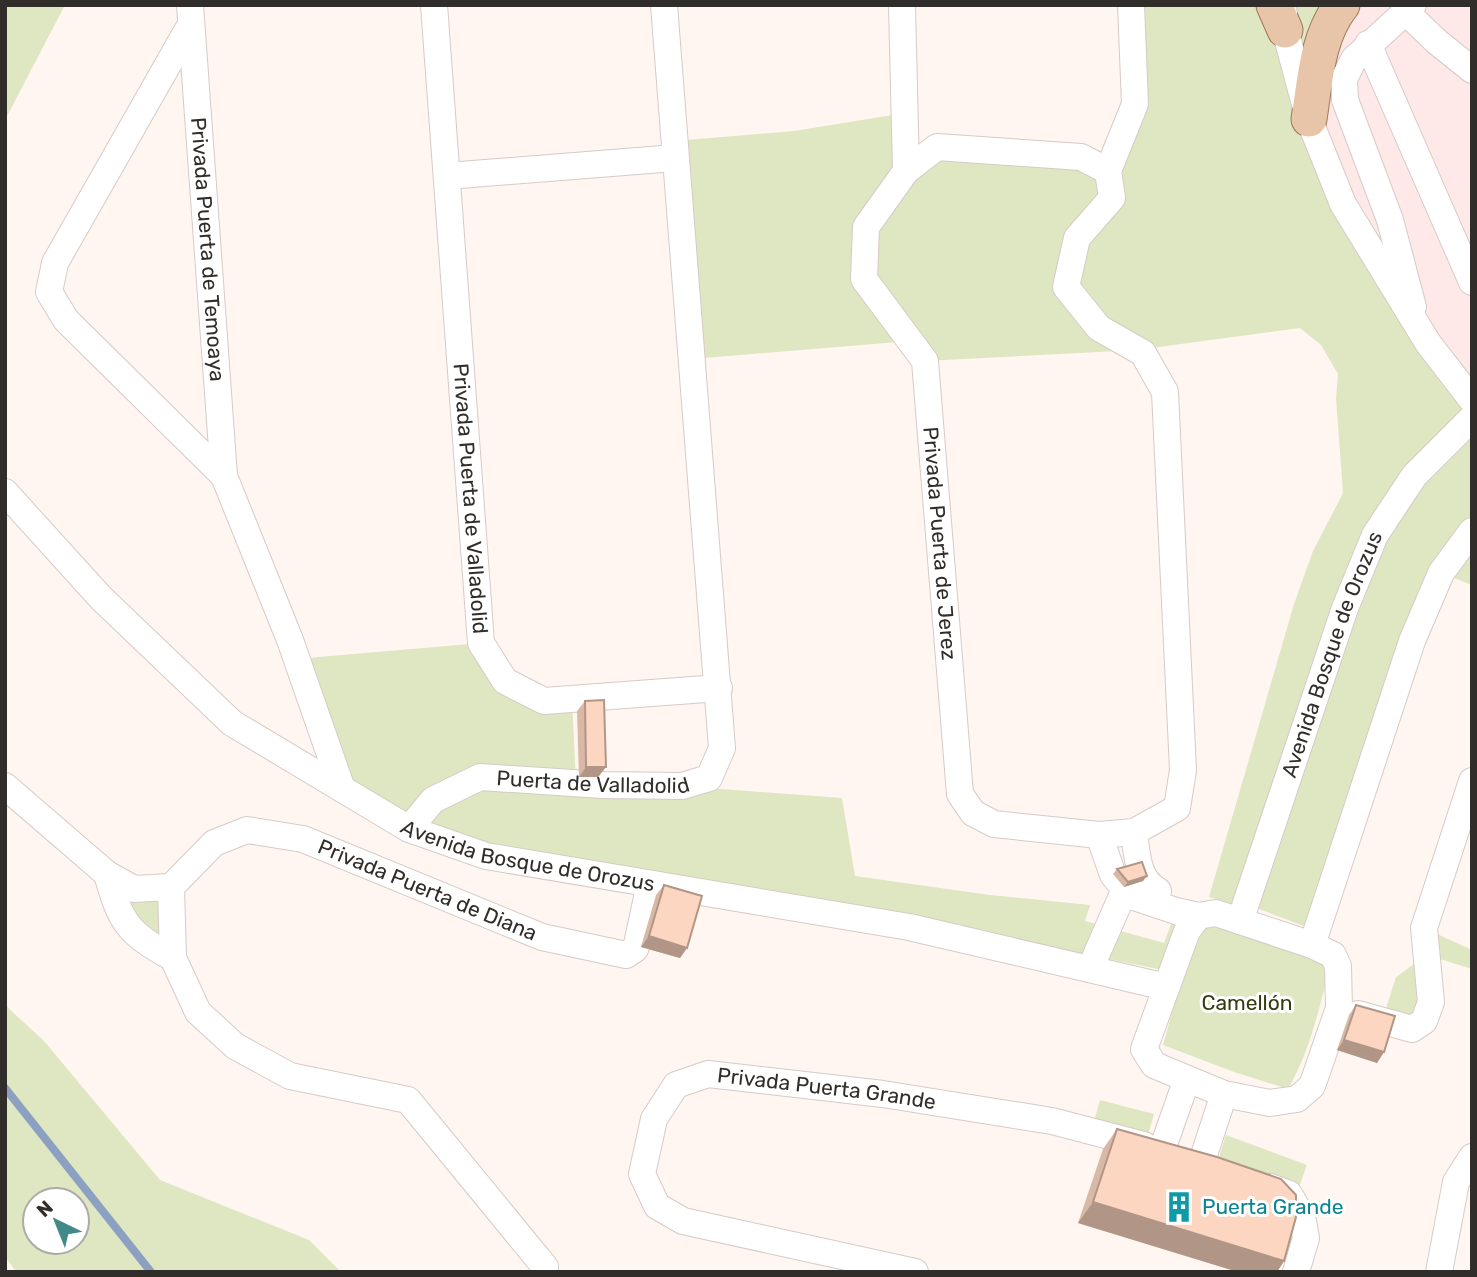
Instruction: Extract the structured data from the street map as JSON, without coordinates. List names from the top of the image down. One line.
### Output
{"streets":{"street":["Privada Puerta de Temoaya","Privada Puerta de Valladolid","Privada Puerta de Jerez","Avenida Bosque de Orozus","Puerta de Valladolid","Privada Puerta de Diana","Privada Puerta Grande"]},"crossings":[["Privada Puerta de Temoaya","Avenida Bosque de Orozus"],["Privada Puerta de Valladolid","Puerta de Valladolid"],["Avenida Bosque de Orozus","Puerta de Valladolid"],["Avenida Bosque de Orozus","Privada Puerta de Diana"]],"parks":["Camellón"],"places":{"building":["Puerta Grande"]},"north":"top left"}
